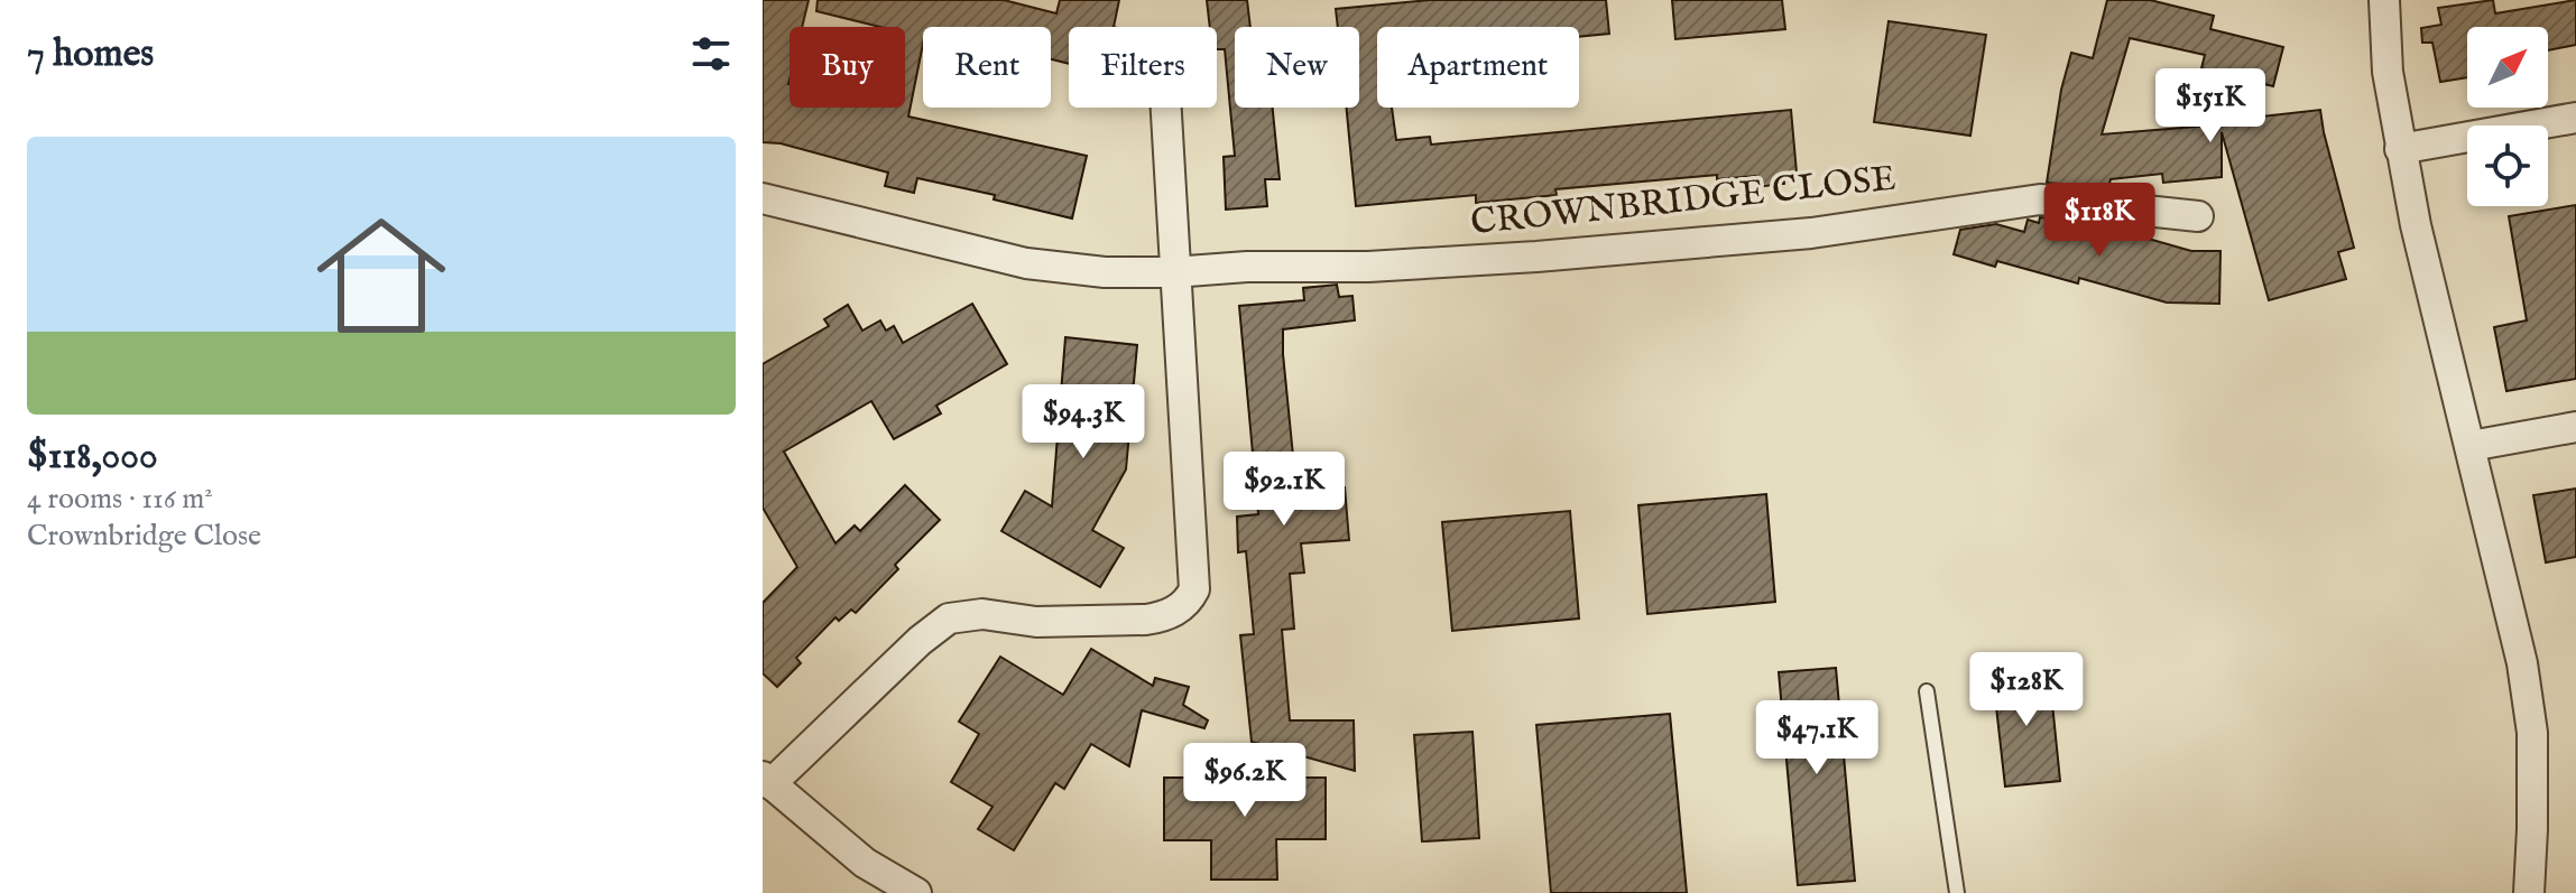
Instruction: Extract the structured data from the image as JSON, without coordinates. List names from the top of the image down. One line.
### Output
{"streets":{"street":["CROWNBRIDGE CLOSE"]},"north":"top right","page":{"heading":"7 homes","chip":["Buy","Rent","Filters","New","Apartment"],"price":["$151K","$118K","$94.3K","$92.1K","$128K","$47.1K","$96.2K"],"list":[{"name":"$118,000","note":"4 rooms · 116 m² · Crownbridge Close"}]}}
